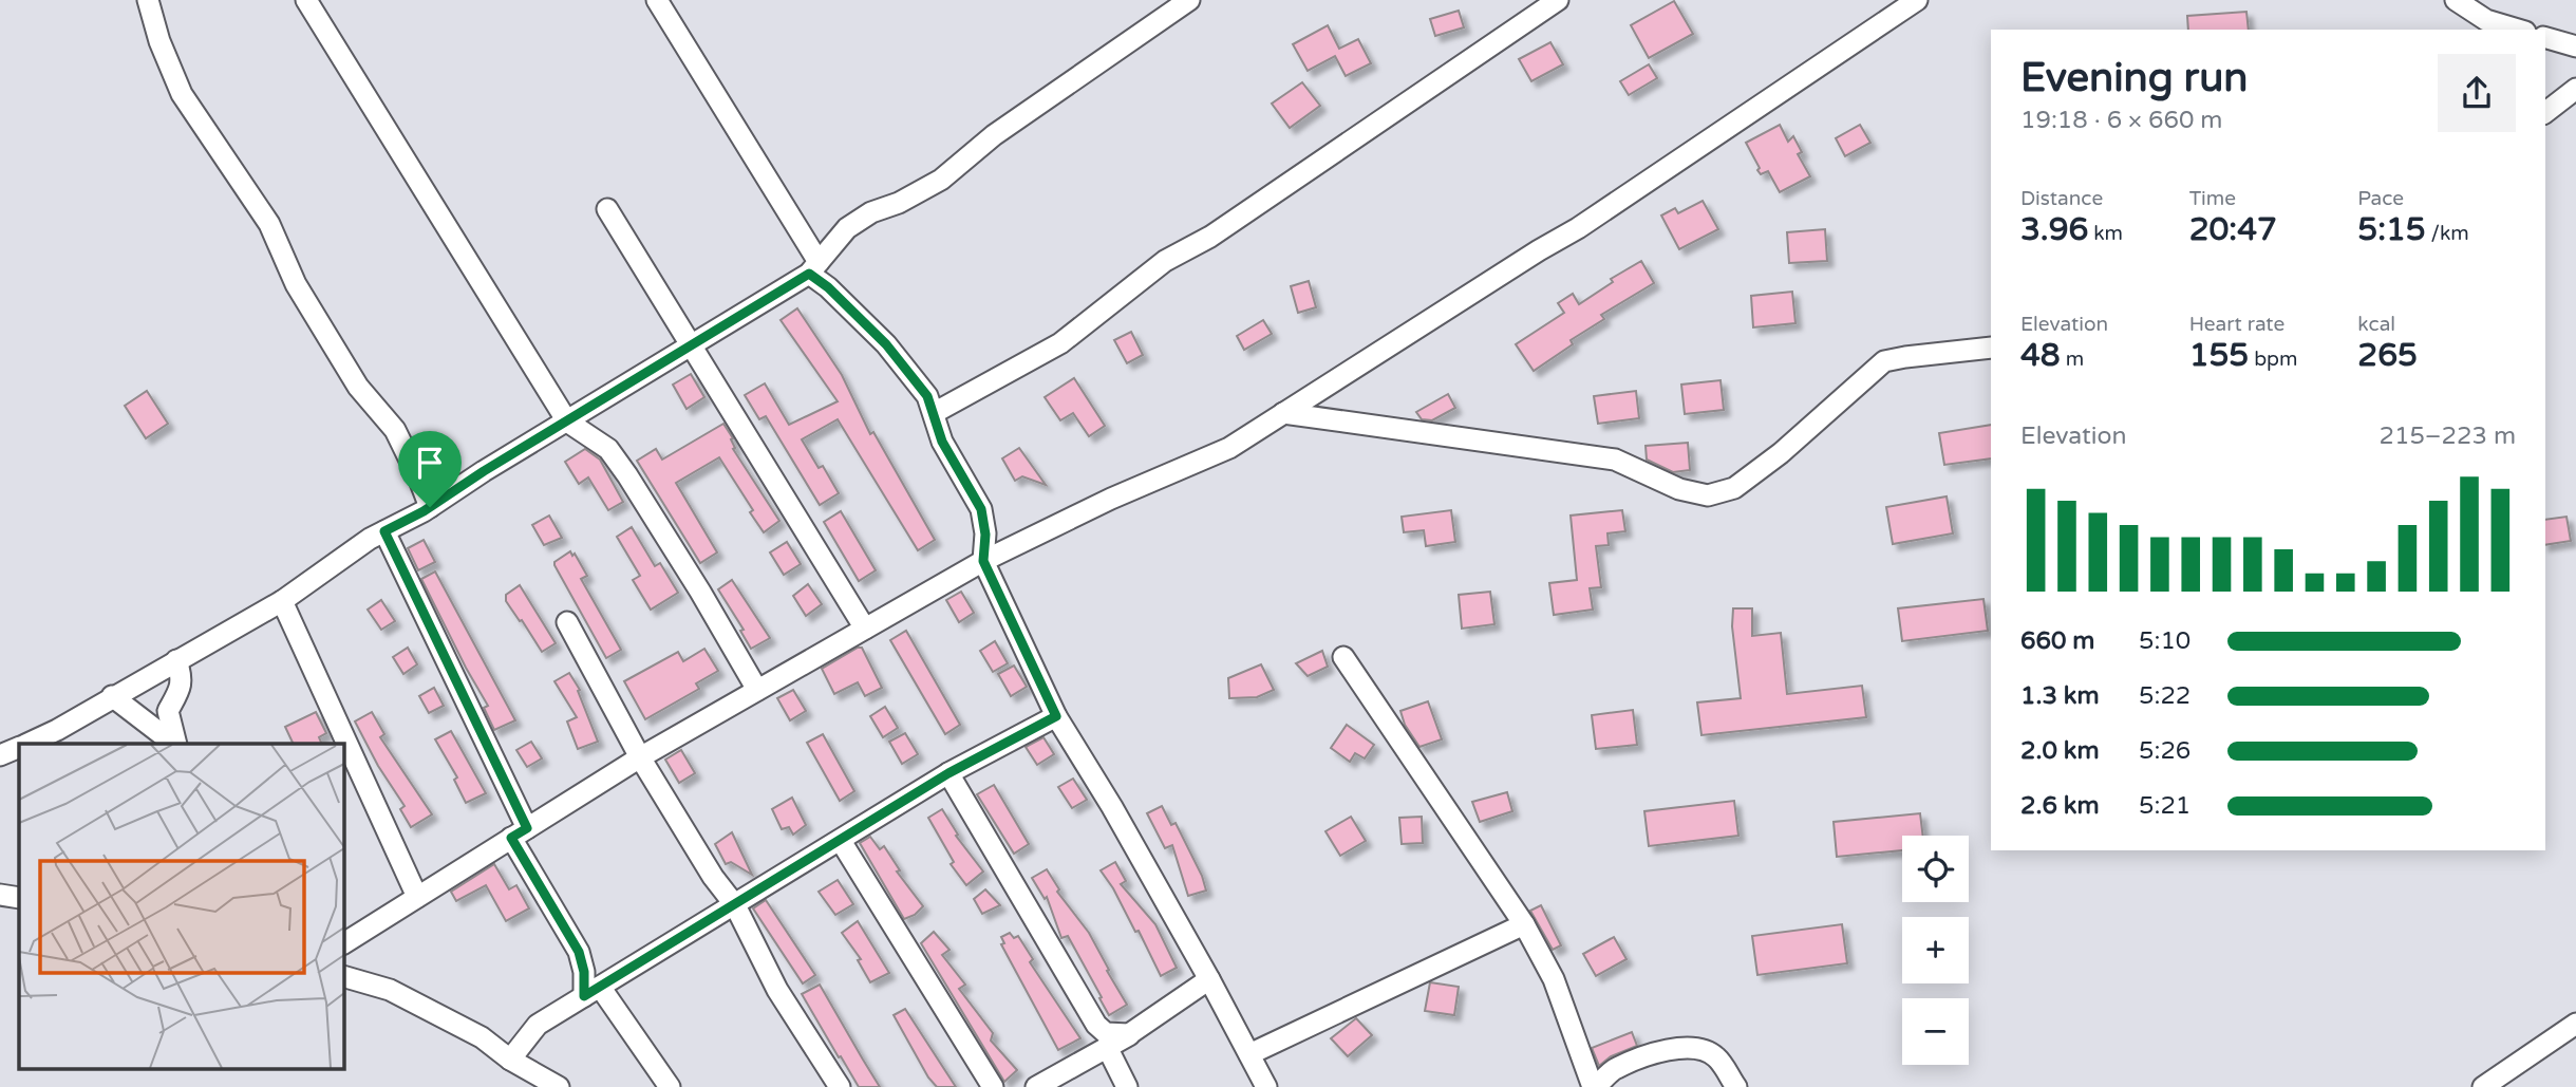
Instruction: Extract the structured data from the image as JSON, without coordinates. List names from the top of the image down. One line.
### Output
{"page":{"heading":["Evening run","19:18 · 6 × 660 m"],"stats":[["Distance","3.96 km"],["Time","20:47"],["Pace","5:15 /km"],["Elevation","48 m"],["Heart rate","155 bpm"],["kcal","265"]],"chart":["Elevation","215–223 m"],"list":[{"name":"660 m","note":"5:10"},{"name":"1.3 km","note":"5:22"},{"name":"2.0 km","note":"5:26"},{"name":"2.6 km","note":"5:21"}],"map_buttons":["+","−"]}}
